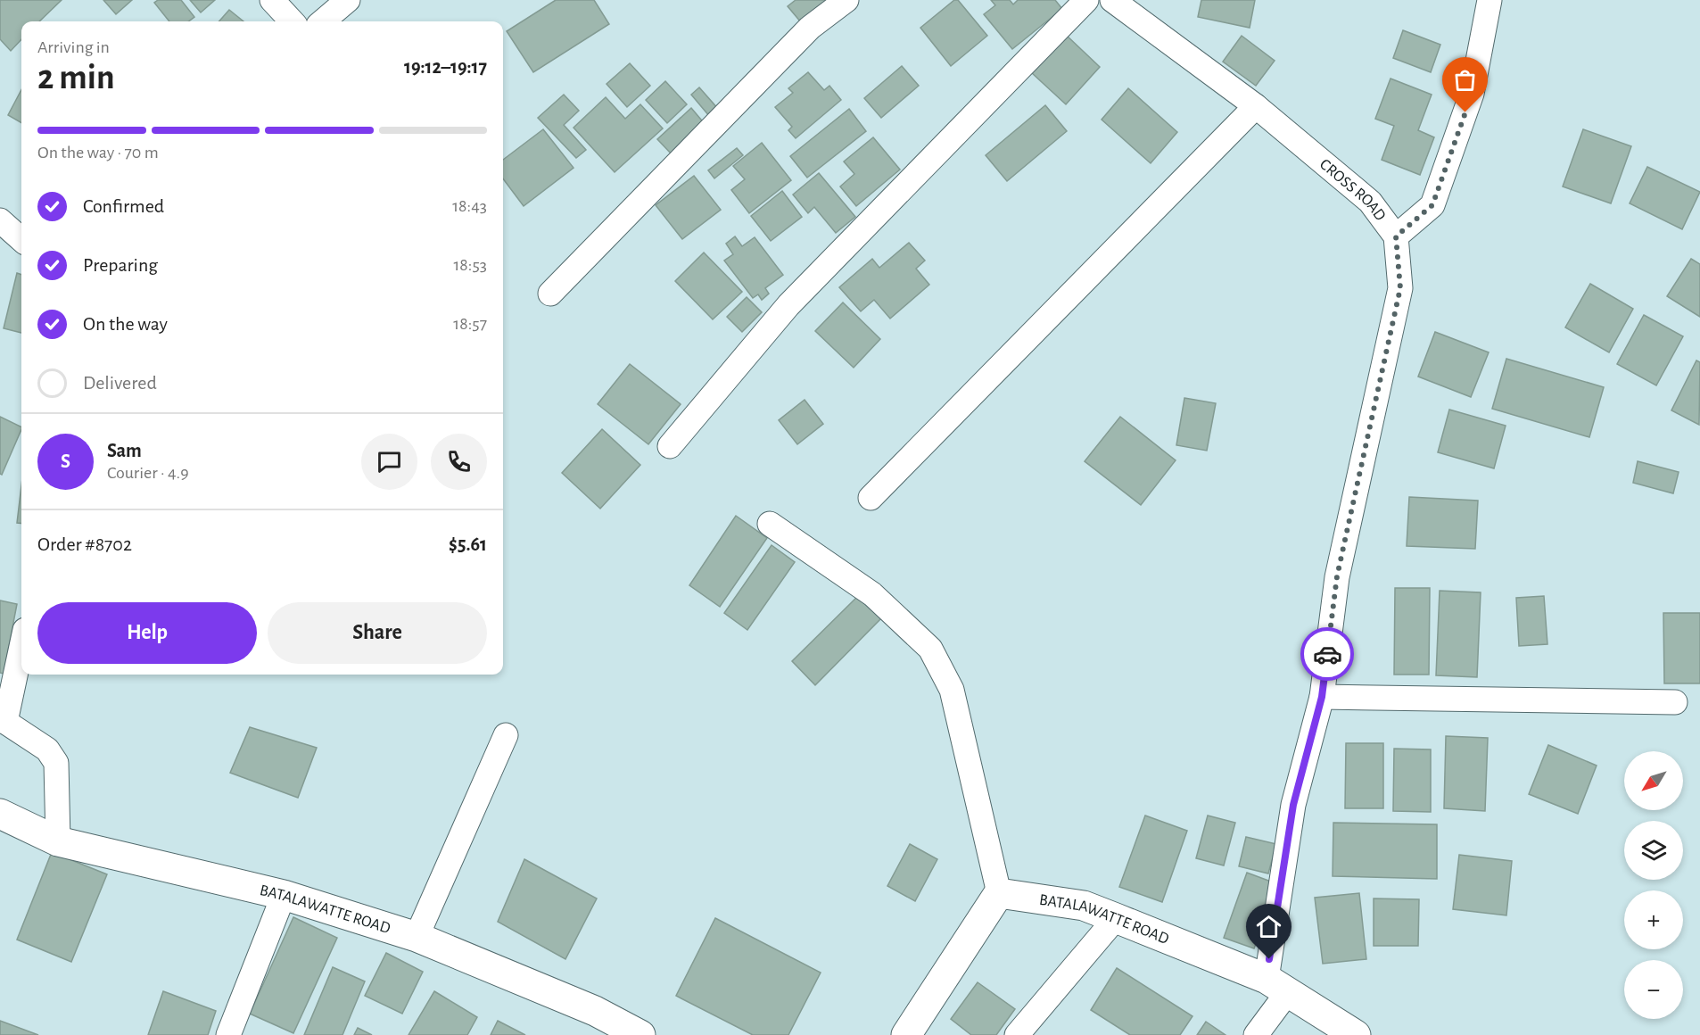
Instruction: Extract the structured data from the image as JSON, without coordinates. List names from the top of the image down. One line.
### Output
{"streets":{"street":["CROSS ROAD","BATALAWATTE ROAD"]},"crossings":[["CROSS ROAD","BATALAWATTE ROAD"]],"north":"bottom left","page":{"heading":["2 min","Arriving in","19:12–19:17"],"panel":["Sam","Courier · 4.9","Order #8702","$5.61"],"bar":"On the way · 70 m","list":[["Confirmed","18:43"],["Preparing","18:53"],["On the way","18:57"],"Delivered"],"round":"S","buttons":["Help","Share"],"map_buttons":["+","−"]}}
